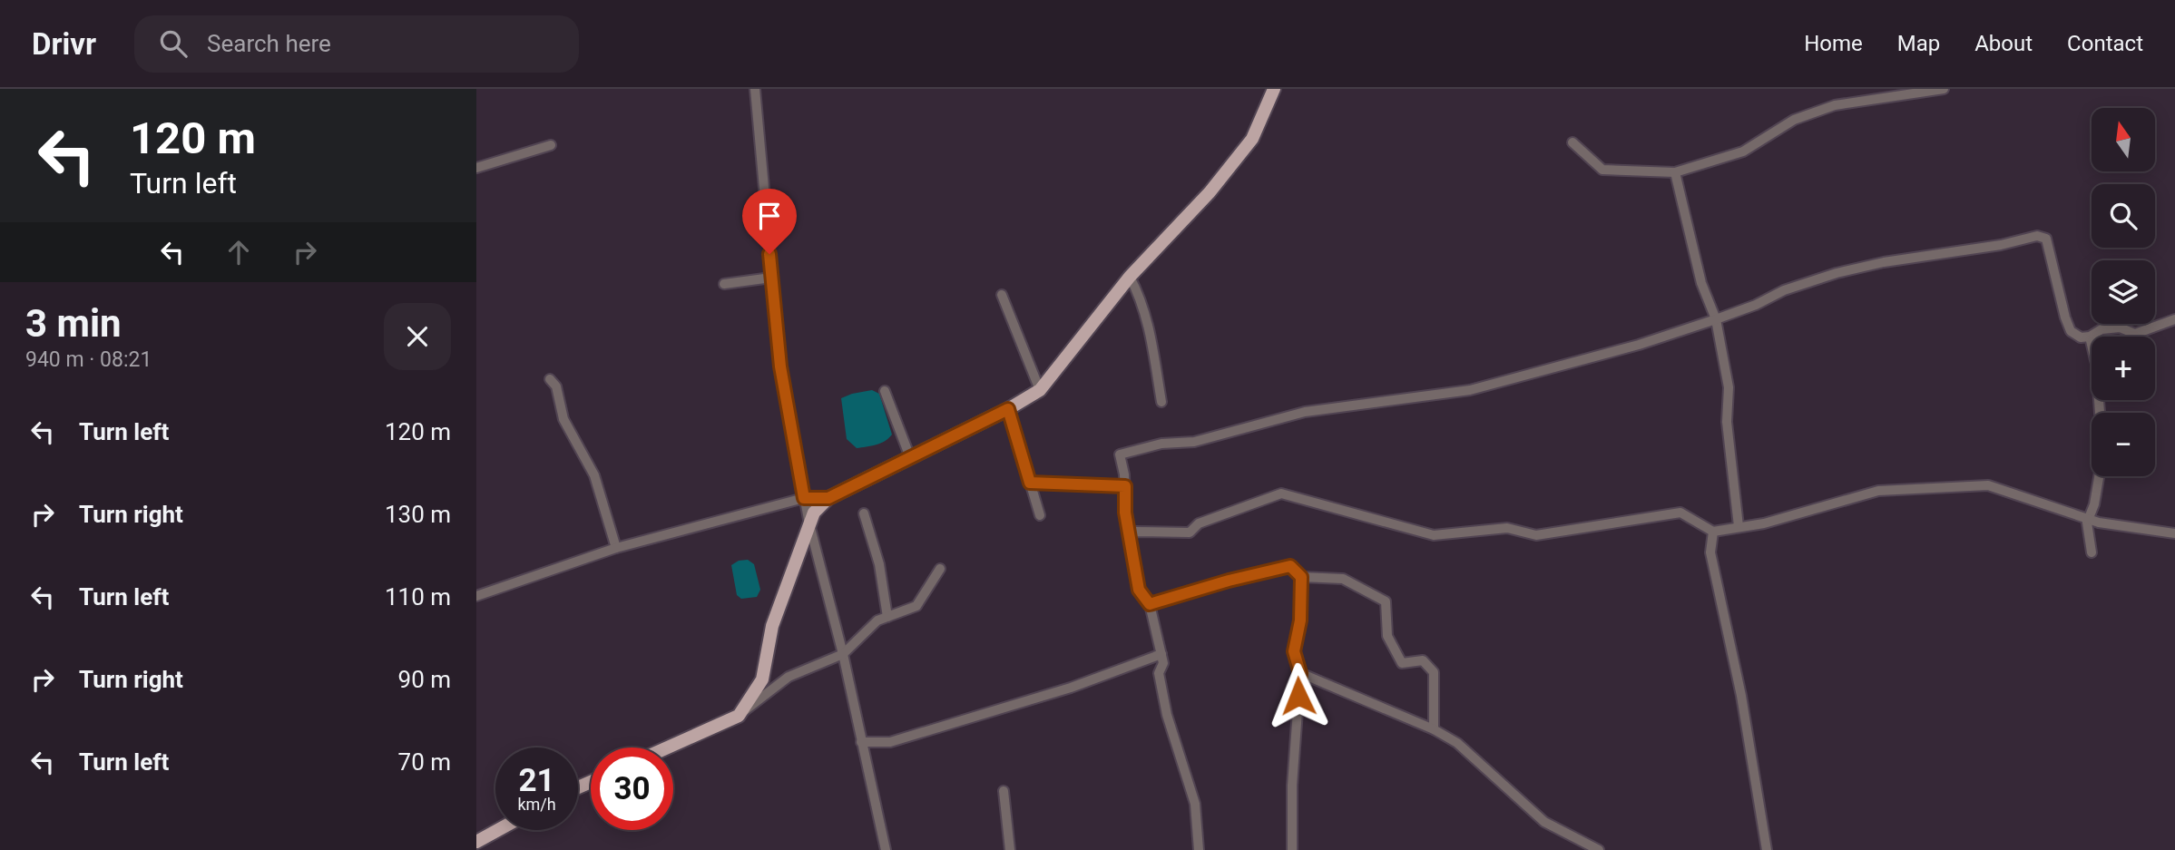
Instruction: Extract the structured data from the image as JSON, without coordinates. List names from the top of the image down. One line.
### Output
{"north":"top","page":{"header":"Drivr","search":"Search here","nav":["Home","Map","About","Contact"],"turn":["120 m","Turn left"],"map_buttons":["+","−"],"heading":["3 min","940 m · 08:21"],"list":[{"name":"Turn left","value":"120 m"},{"name":"Turn right","value":"130 m"},{"name":"Turn left","value":"110 m"},{"name":"Turn right","value":"90 m"},{"name":"Turn left","value":"70 m"}],"speed":"21 km/h","limit":"30"}}
